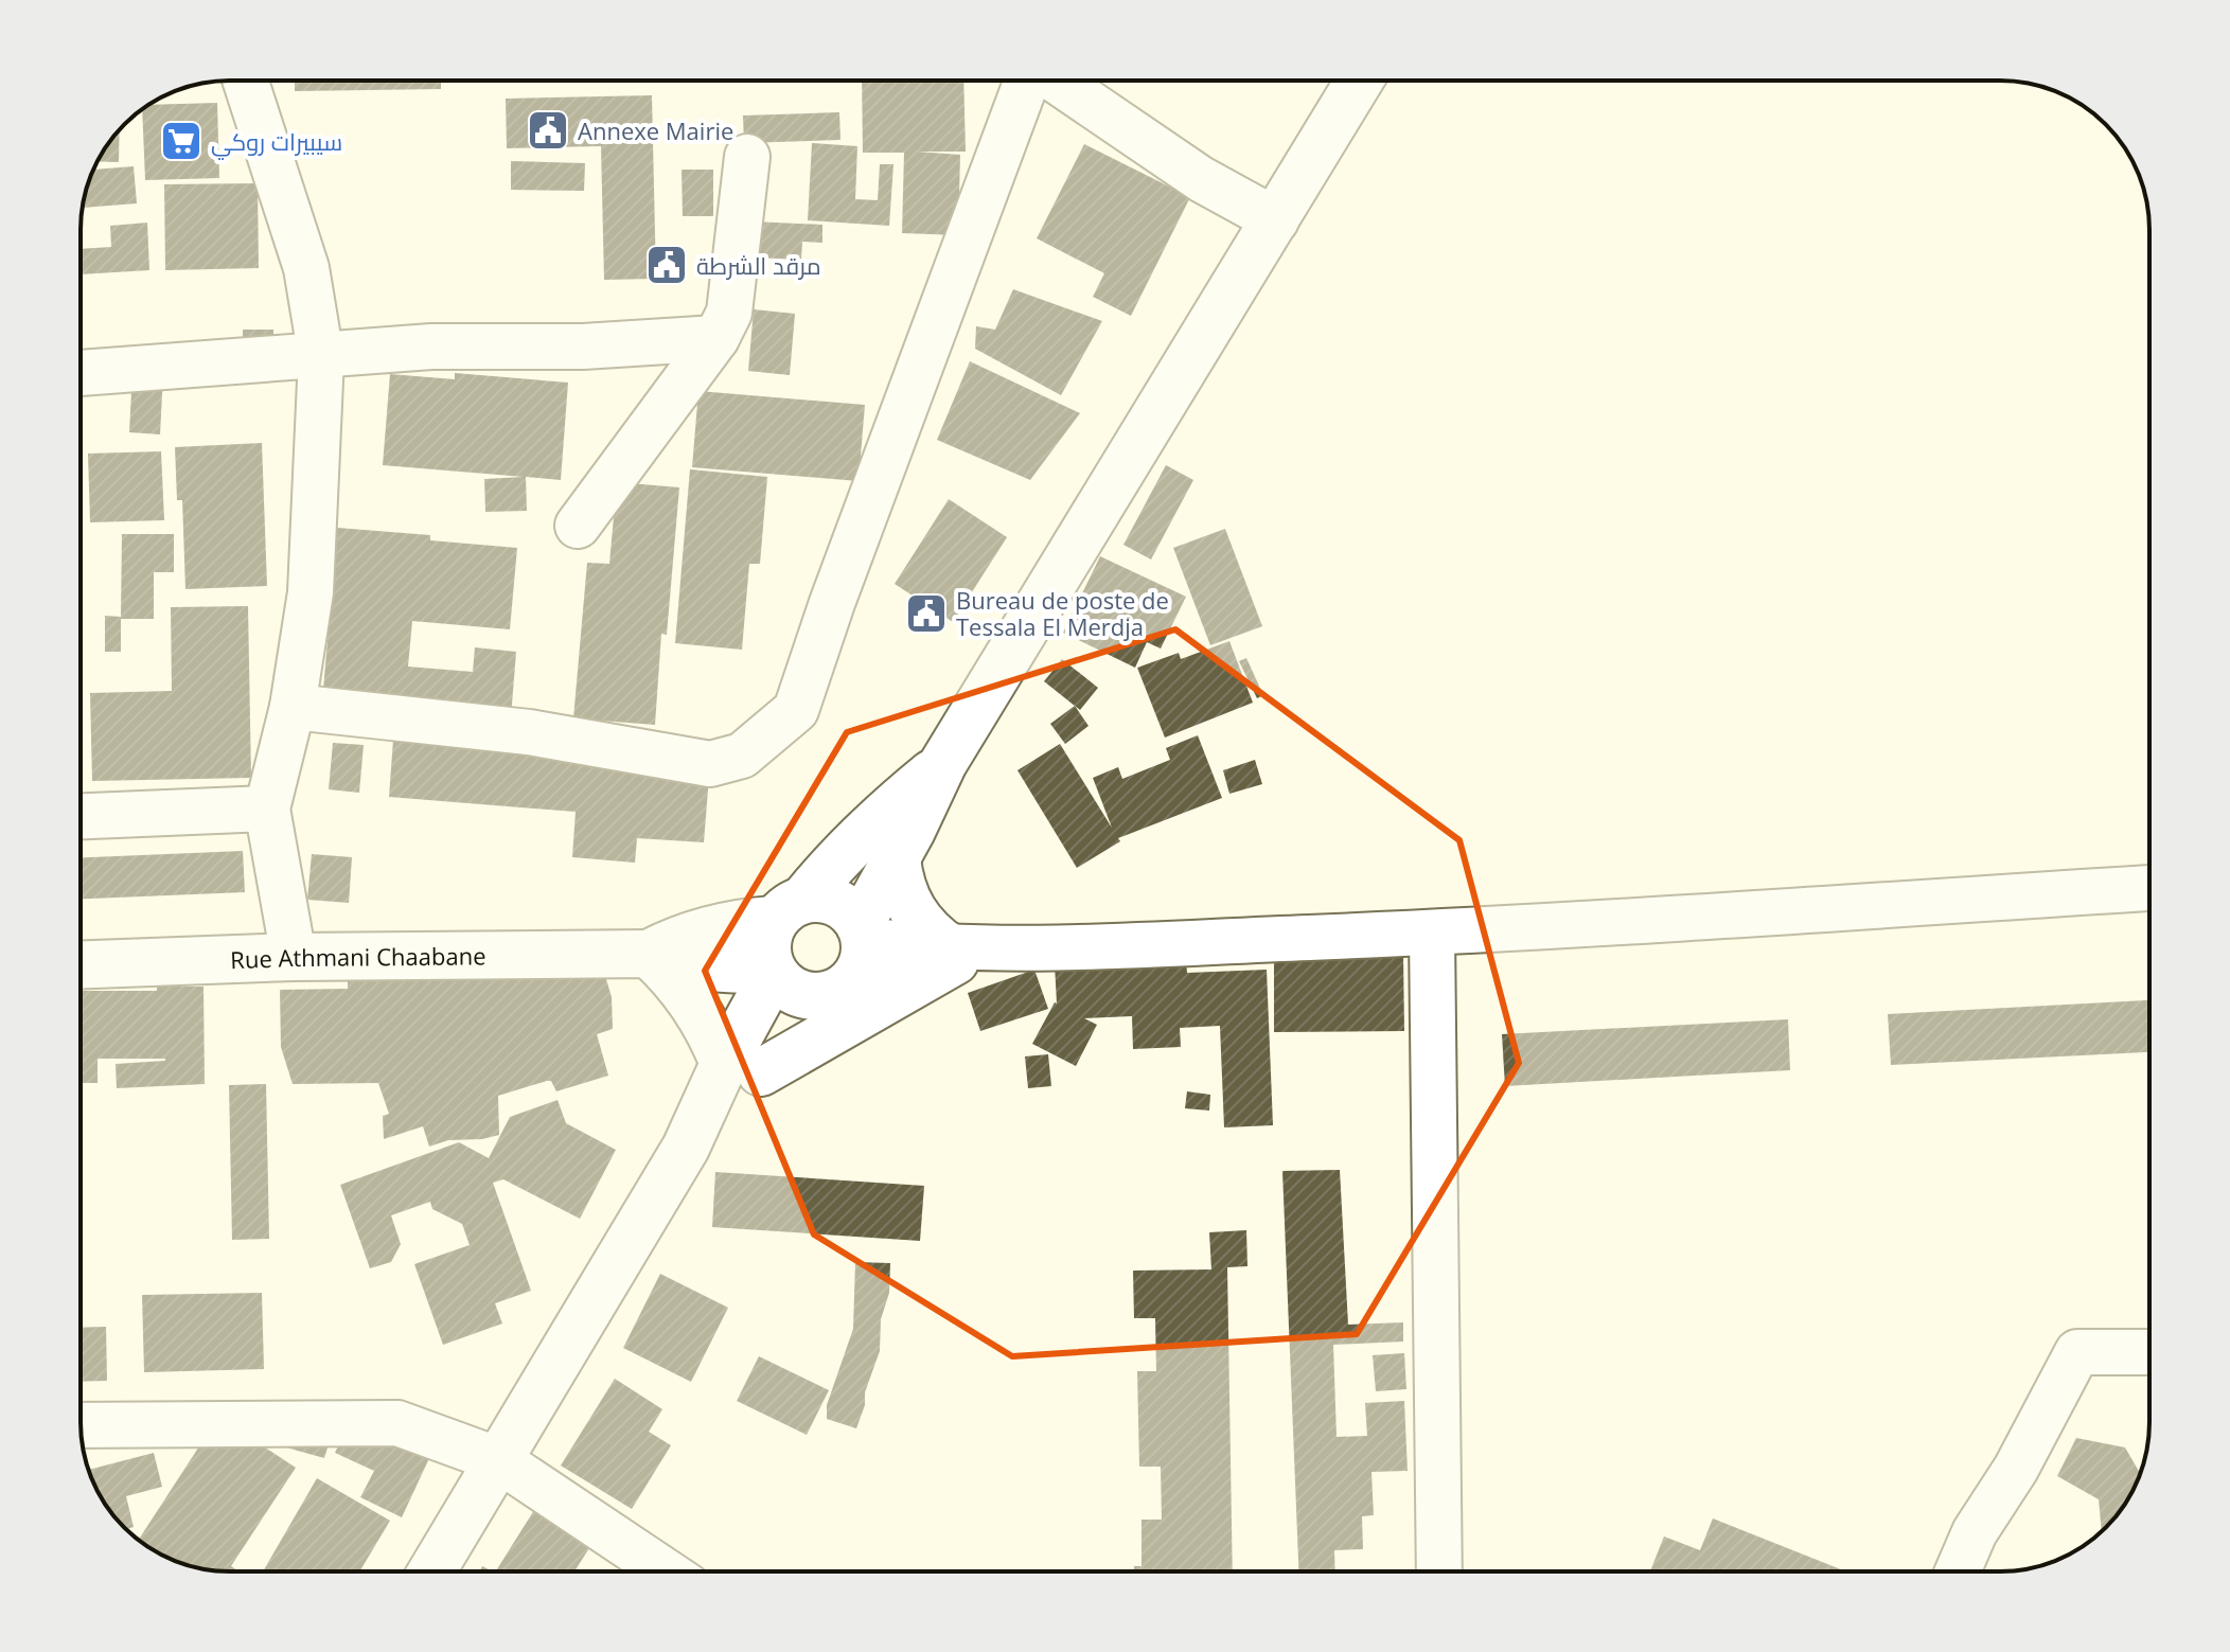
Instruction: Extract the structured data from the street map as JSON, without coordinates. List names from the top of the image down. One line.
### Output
{"streets":{"main road":["Rue Athmani Chaabane"]},"places":{"public building":["Annexe Mairie","مرقد الشرطة","Bureau de poste de Tessala El Merdja"],"supermarket":["سيبيرات روكي"]}}
